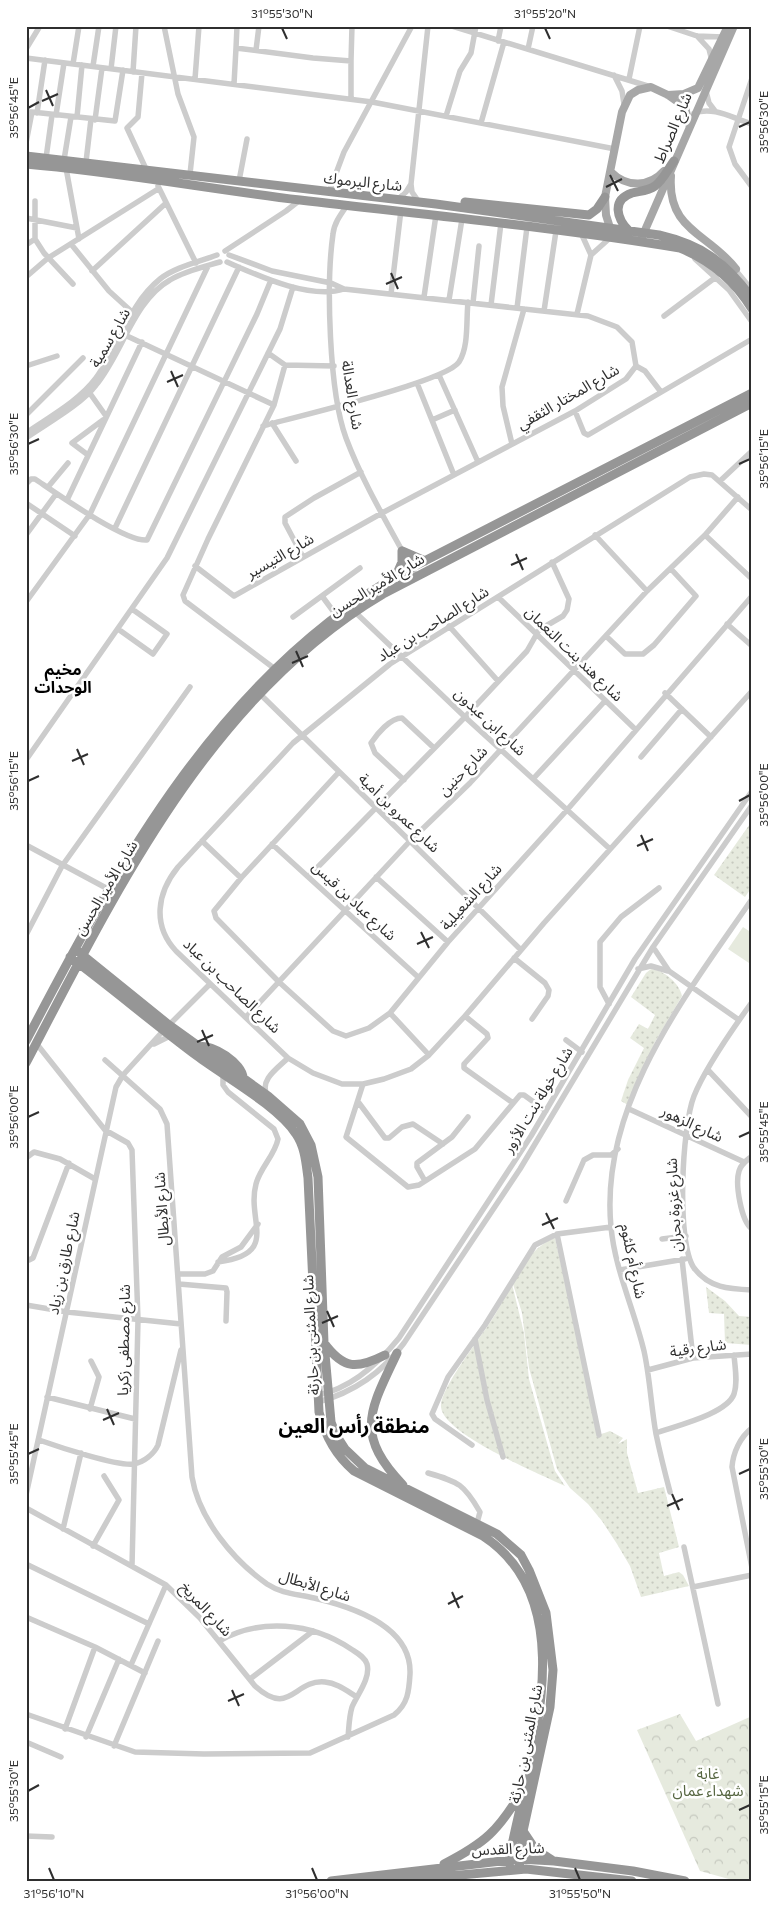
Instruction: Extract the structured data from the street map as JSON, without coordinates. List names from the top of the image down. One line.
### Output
{"streets":{"highway":["شارع اليرموك","شارع الأمير الحسن","شارع المثنى بن حارثة","شارع القدس"],"main road":["شارع الصراط"],"street":["شارع سمية","شارع العدالة","شارع المختار الثقفي","شارع التيسير","شارع الصاحب بن عباد","شارع هند بنت النعمان","شارع ابن عبدون","شارع حنين","شارع عمرو بن أمية","شارع الشعيلية","شارع عباد بن قيس","شارع خولة بنت الأزور","شارع الزهور","شارع غزوة بحران","شارع الأبطال","شارع أم كلثوم","شارع طارق بن زياد","شارع مصطفى زكريا","شارع رقية","شارع المريخ"]},"crossings":[["شارع الصراط","شارع اليرموك"],["شارع اليرموك","شارع سمية"],["شارع اليرموك","شارع العدالة"],["شارع العدالة","شارع المختار الثقفي"],["شارع العدالة","شارع التيسير"],["شارع العدالة","شارع الأمير الحسن"],["شارع المختار الثقفي","شارع التيسير"],["شارع الأمير الحسن","شارع ابن عبدون"],["شارع الأمير الحسن","شارع عمرو بن أمية"],["شارع الأمير الحسن","شارع المثنى بن حارثة"],["شارع الصاحب بن عباد","شارع هند بنت النعمان"],["شارع الصاحب بن عباد","شارع ابن عبدون"],["شارع الصاحب بن عباد","شارع حنين"],["شارع الصاحب بن عباد","شارع عمرو بن أمية"],["شارع هند بنت النعمان","شارع حنين"],["شارع هند بنت النعمان","شارع الشعيلية"],["شارع ابن عبدون","شارع حنين"],["شارع ابن عبدون","شارع الشعيلية"],["شارع حنين","شارع عمرو بن أمية"],["شارع حنين","شارع الشعيلية"],["شارع حنين","شارع عباد بن قيس"],["شارع عمرو بن أمية","شارع الشعيلية"],["شارع الشعيلية","شارع عباد بن قيس"],["شارع خولة بنت الأزور","شارع المثنى بن حارثة"],["شارع الزهور","شارع غزوة بحران"],["شارع الزهور","شارع أم كلثوم"],["شارع الأبطال","شارع طارق بن زياد"],["شارع أم كلثوم","شارع رقية"],["شارع طارق بن زياد","شارع المثنى بن حارثة"],["شارع طارق بن زياد","شارع مصطفى زكريا"],["شارع المثنى بن حارثة","شارع القدس"],["شارع مصطفى زكريا","شارع المريخ"]],"districts":["مخيم الوحدات","منطقة رأس العين"],"parks":["غابة شهداء عمان"],"coordinates":["31°55'30\"N","31°55'20\"N","35°56'45\"E","35°56'30\"E","35°56'15\"E","35°56'00\"E","35°55'45\"E","35°55'30\"E","35°55'15\"E","31°56'10\"N","31°56'00\"N","31°55'50\"N"]}
